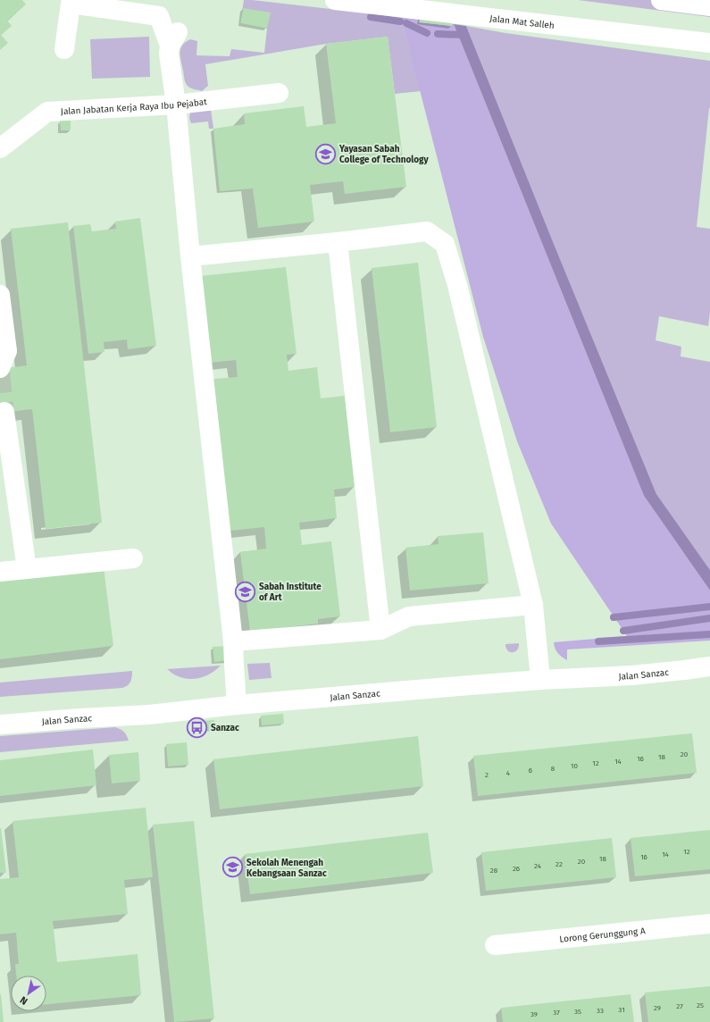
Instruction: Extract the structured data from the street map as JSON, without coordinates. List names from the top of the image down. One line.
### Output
{"streets":{"street":["Jalan Mat Salleh","Jalan Jabatan Kerja Raya Ibu Pejabat","Jalan Sanzac","Lorong Gerunggung A"]},"places":{"school or university":["Yayasan Sabah College of Technology","Sabah Institute of Art","Sekolah Menengah Kebangsaan Sanzac"],"bus stop":["Sanzac"]},"house_numbers":["20","18","16","14","12","10","8","6","4","2","12","14","16","18","20","22","24","26","28","25","27","29","31","33","35","37","39"],"north":"bottom left"}
